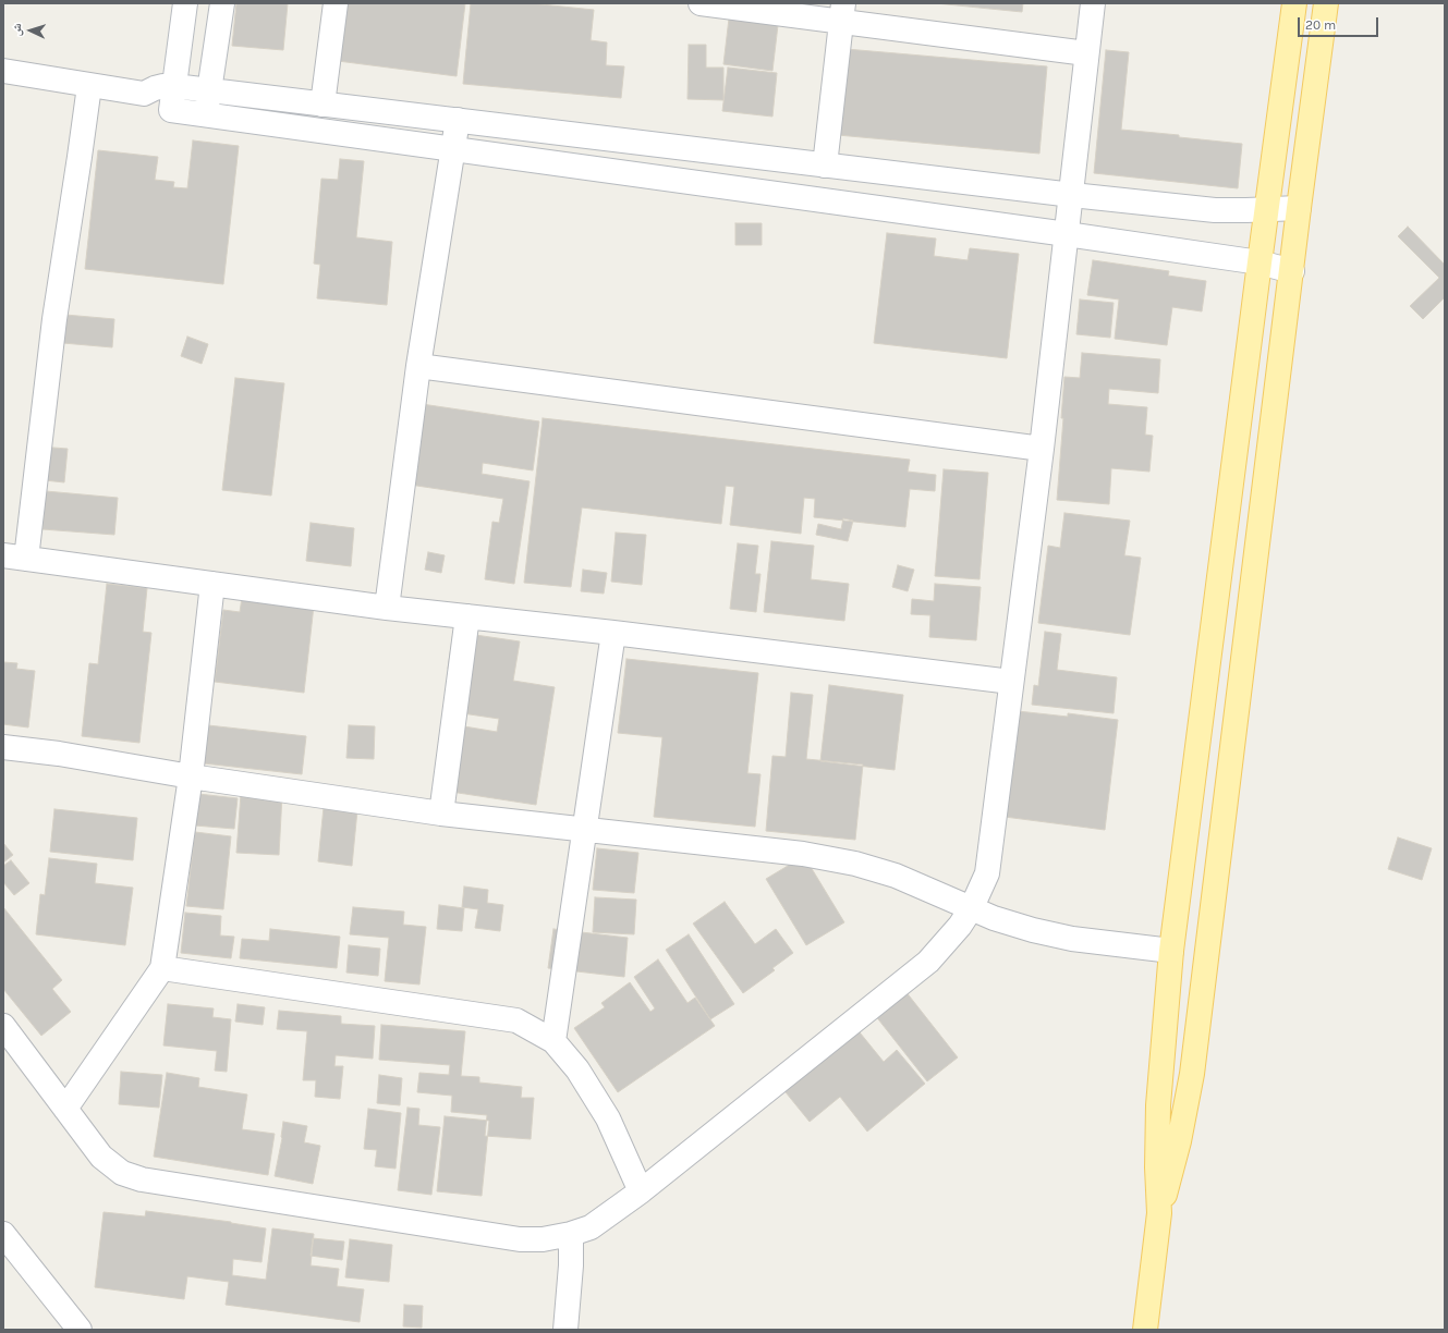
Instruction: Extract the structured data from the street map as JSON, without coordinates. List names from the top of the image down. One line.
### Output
{"scale_bar":"20 m","north":"left"}
